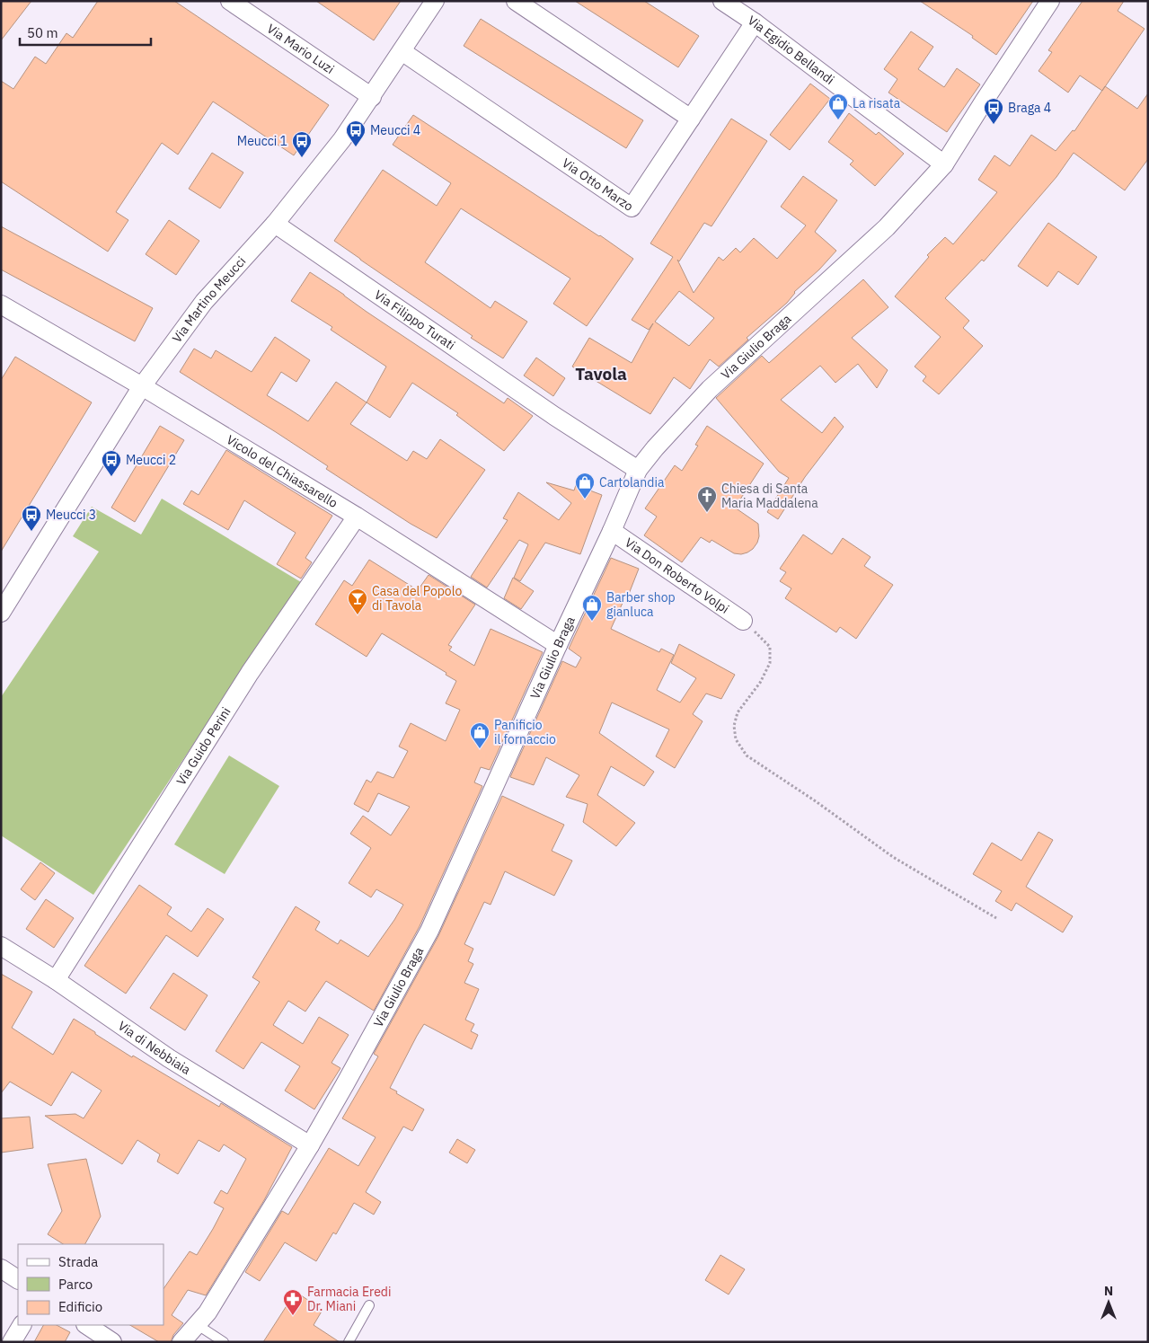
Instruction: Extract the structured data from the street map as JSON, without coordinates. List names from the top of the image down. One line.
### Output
{"streets":{"street":["Via Mario Luzi","Via Egidio Bellandi","Via Otto Marzo","Via Martino Meucci","Via Filippo Turati","Via Giulio Braga","Vicolo del Chiassarello","Via Don Roberto Volpi","Via Guido Perini","Via di Nebbiaia"]},"crossings":[["Via Mario Luzi","Via Martino Meucci"],["Via Egidio Bellandi","Via Otto Marzo"],["Via Egidio Bellandi","Via Giulio Braga"],["Via Otto Marzo","Via Martino Meucci"],["Via Martino Meucci","Via Filippo Turati"],["Via Martino Meucci","Vicolo del Chiassarello"],["Via Filippo Turati","Via Giulio Braga"],["Via Giulio Braga","Vicolo del Chiassarello"],["Via Giulio Braga","Via Don Roberto Volpi"],["Via Giulio Braga","Via di Nebbiaia"],["Vicolo del Chiassarello","Via Guido Perini"],["Via Guido Perini","Via di Nebbiaia"]],"districts":["Tavola"],"places":{"shop":["La risata","Cartolandia","Barber shop gianluca","Panificio il fornaccio"],"bus stop":["Braga 4","Meucci 4","Meucci 1","Meucci 2","Meucci 3"],"church":["Chiesa di Santa Maria Maddalena"],"bar":["Casa del Popolo di Tavola"],"pharmacy":["Farmacia Eredi Dr. Miani"]},"legend":["Strada","Parco","Edificio"],"scale_bar":"50 m","north":"top"}
